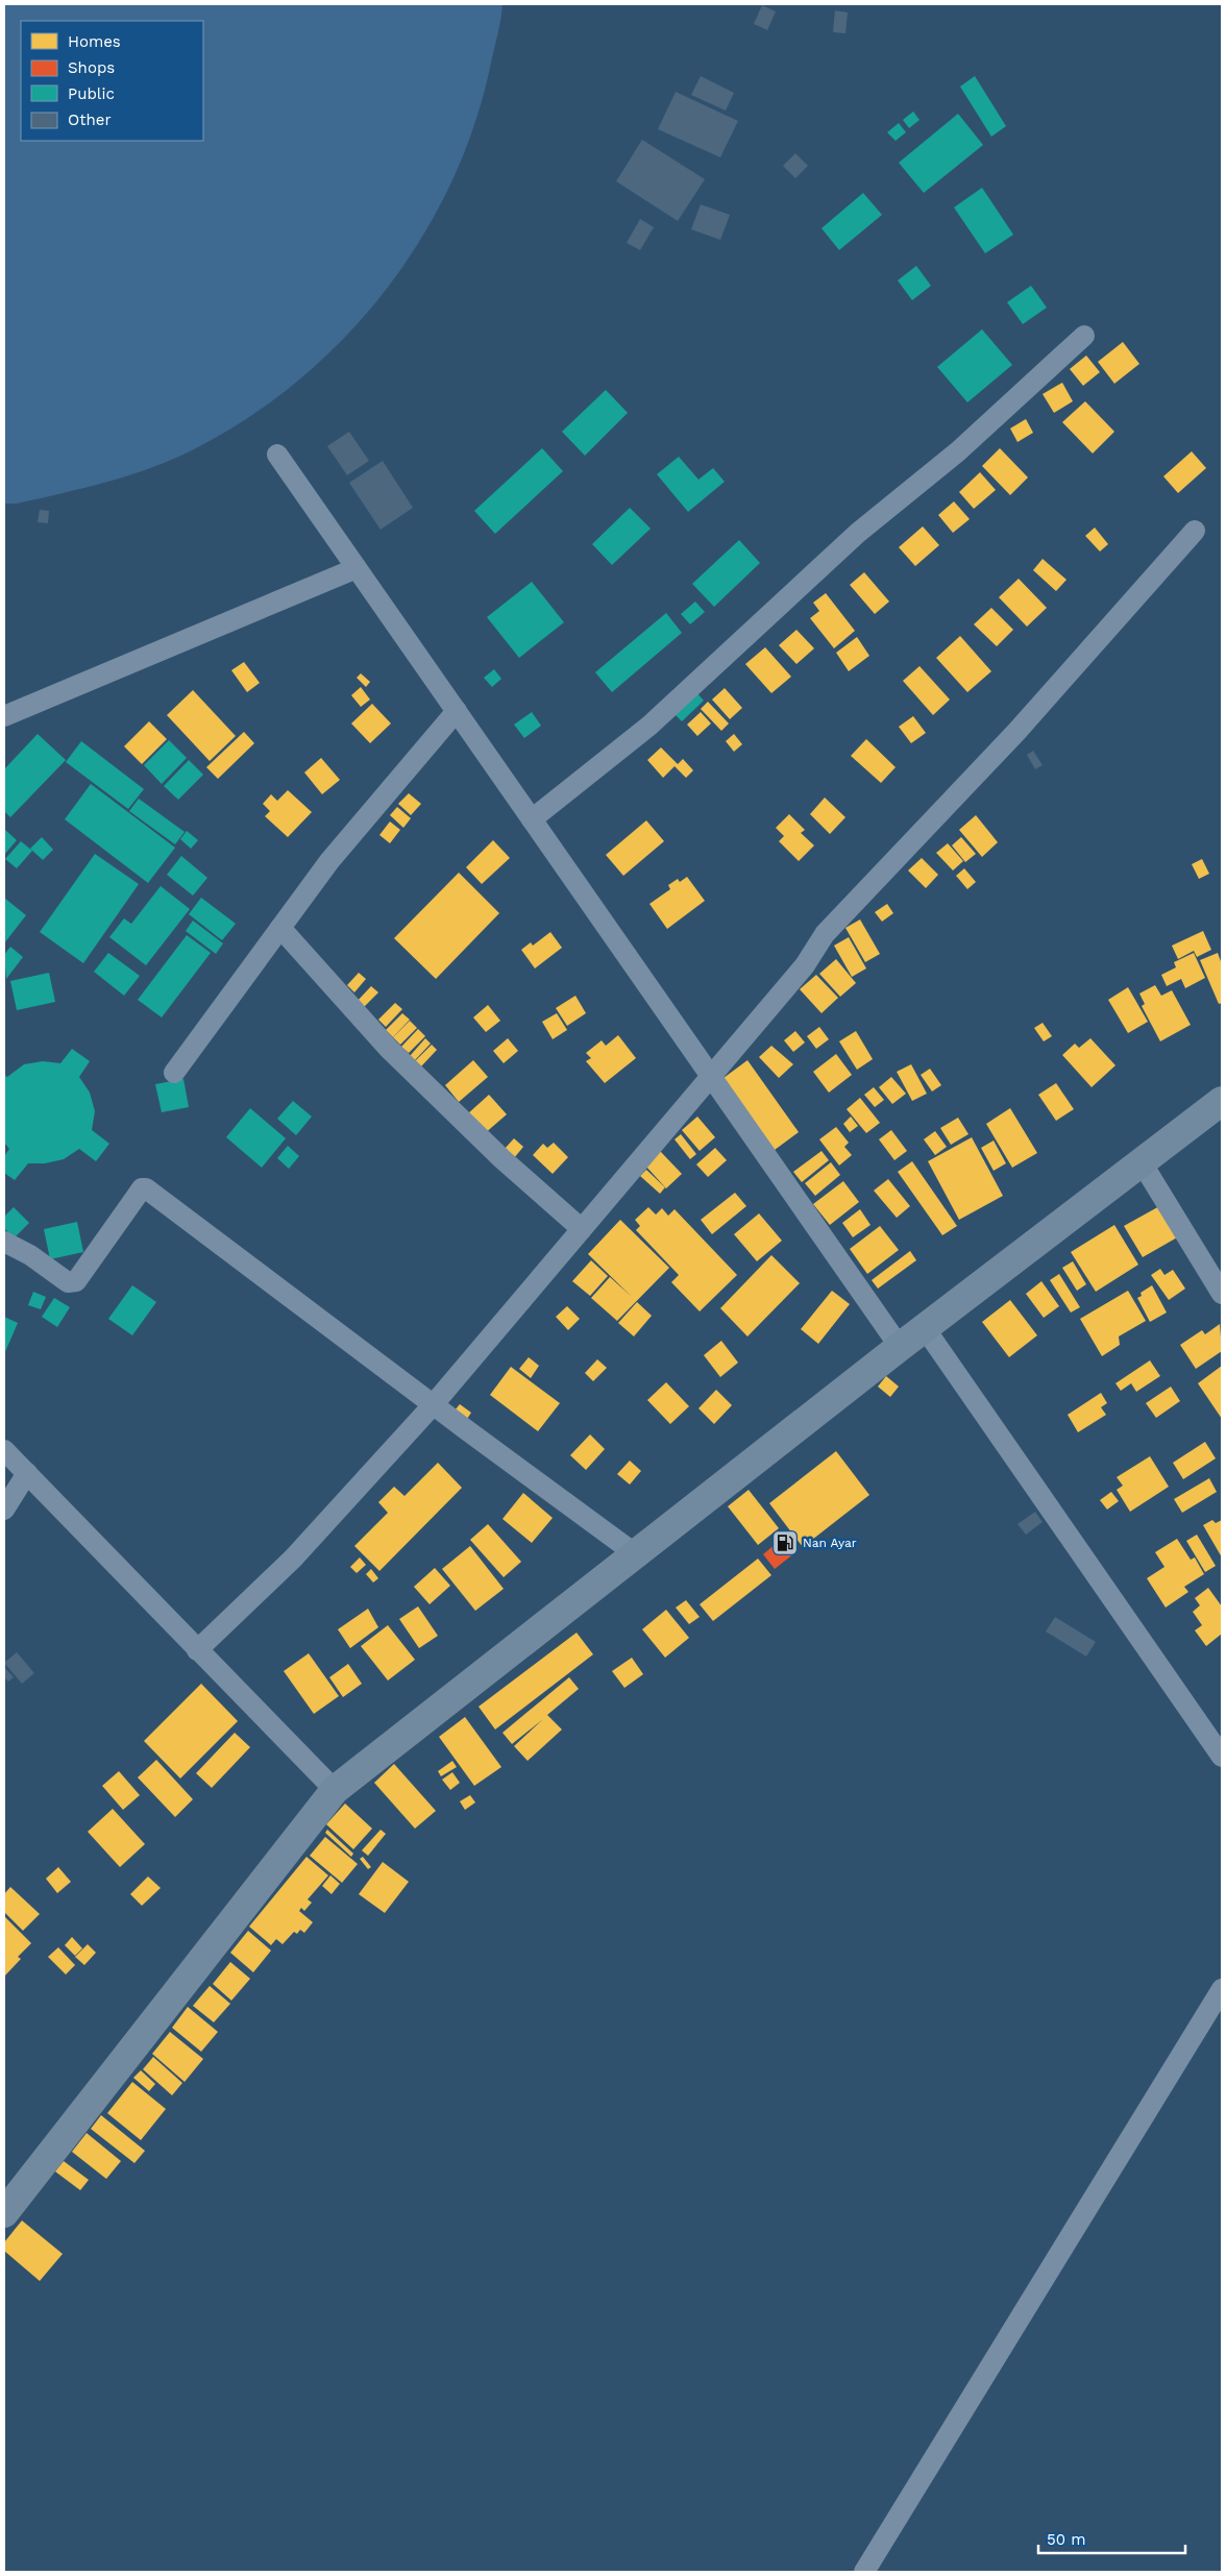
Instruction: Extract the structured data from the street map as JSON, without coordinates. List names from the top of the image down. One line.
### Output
{"places":{"fuel station":["Nan Ayar"]},"legend":["Homes","Shops","Public","Other"],"scale_bar":"50 m"}
